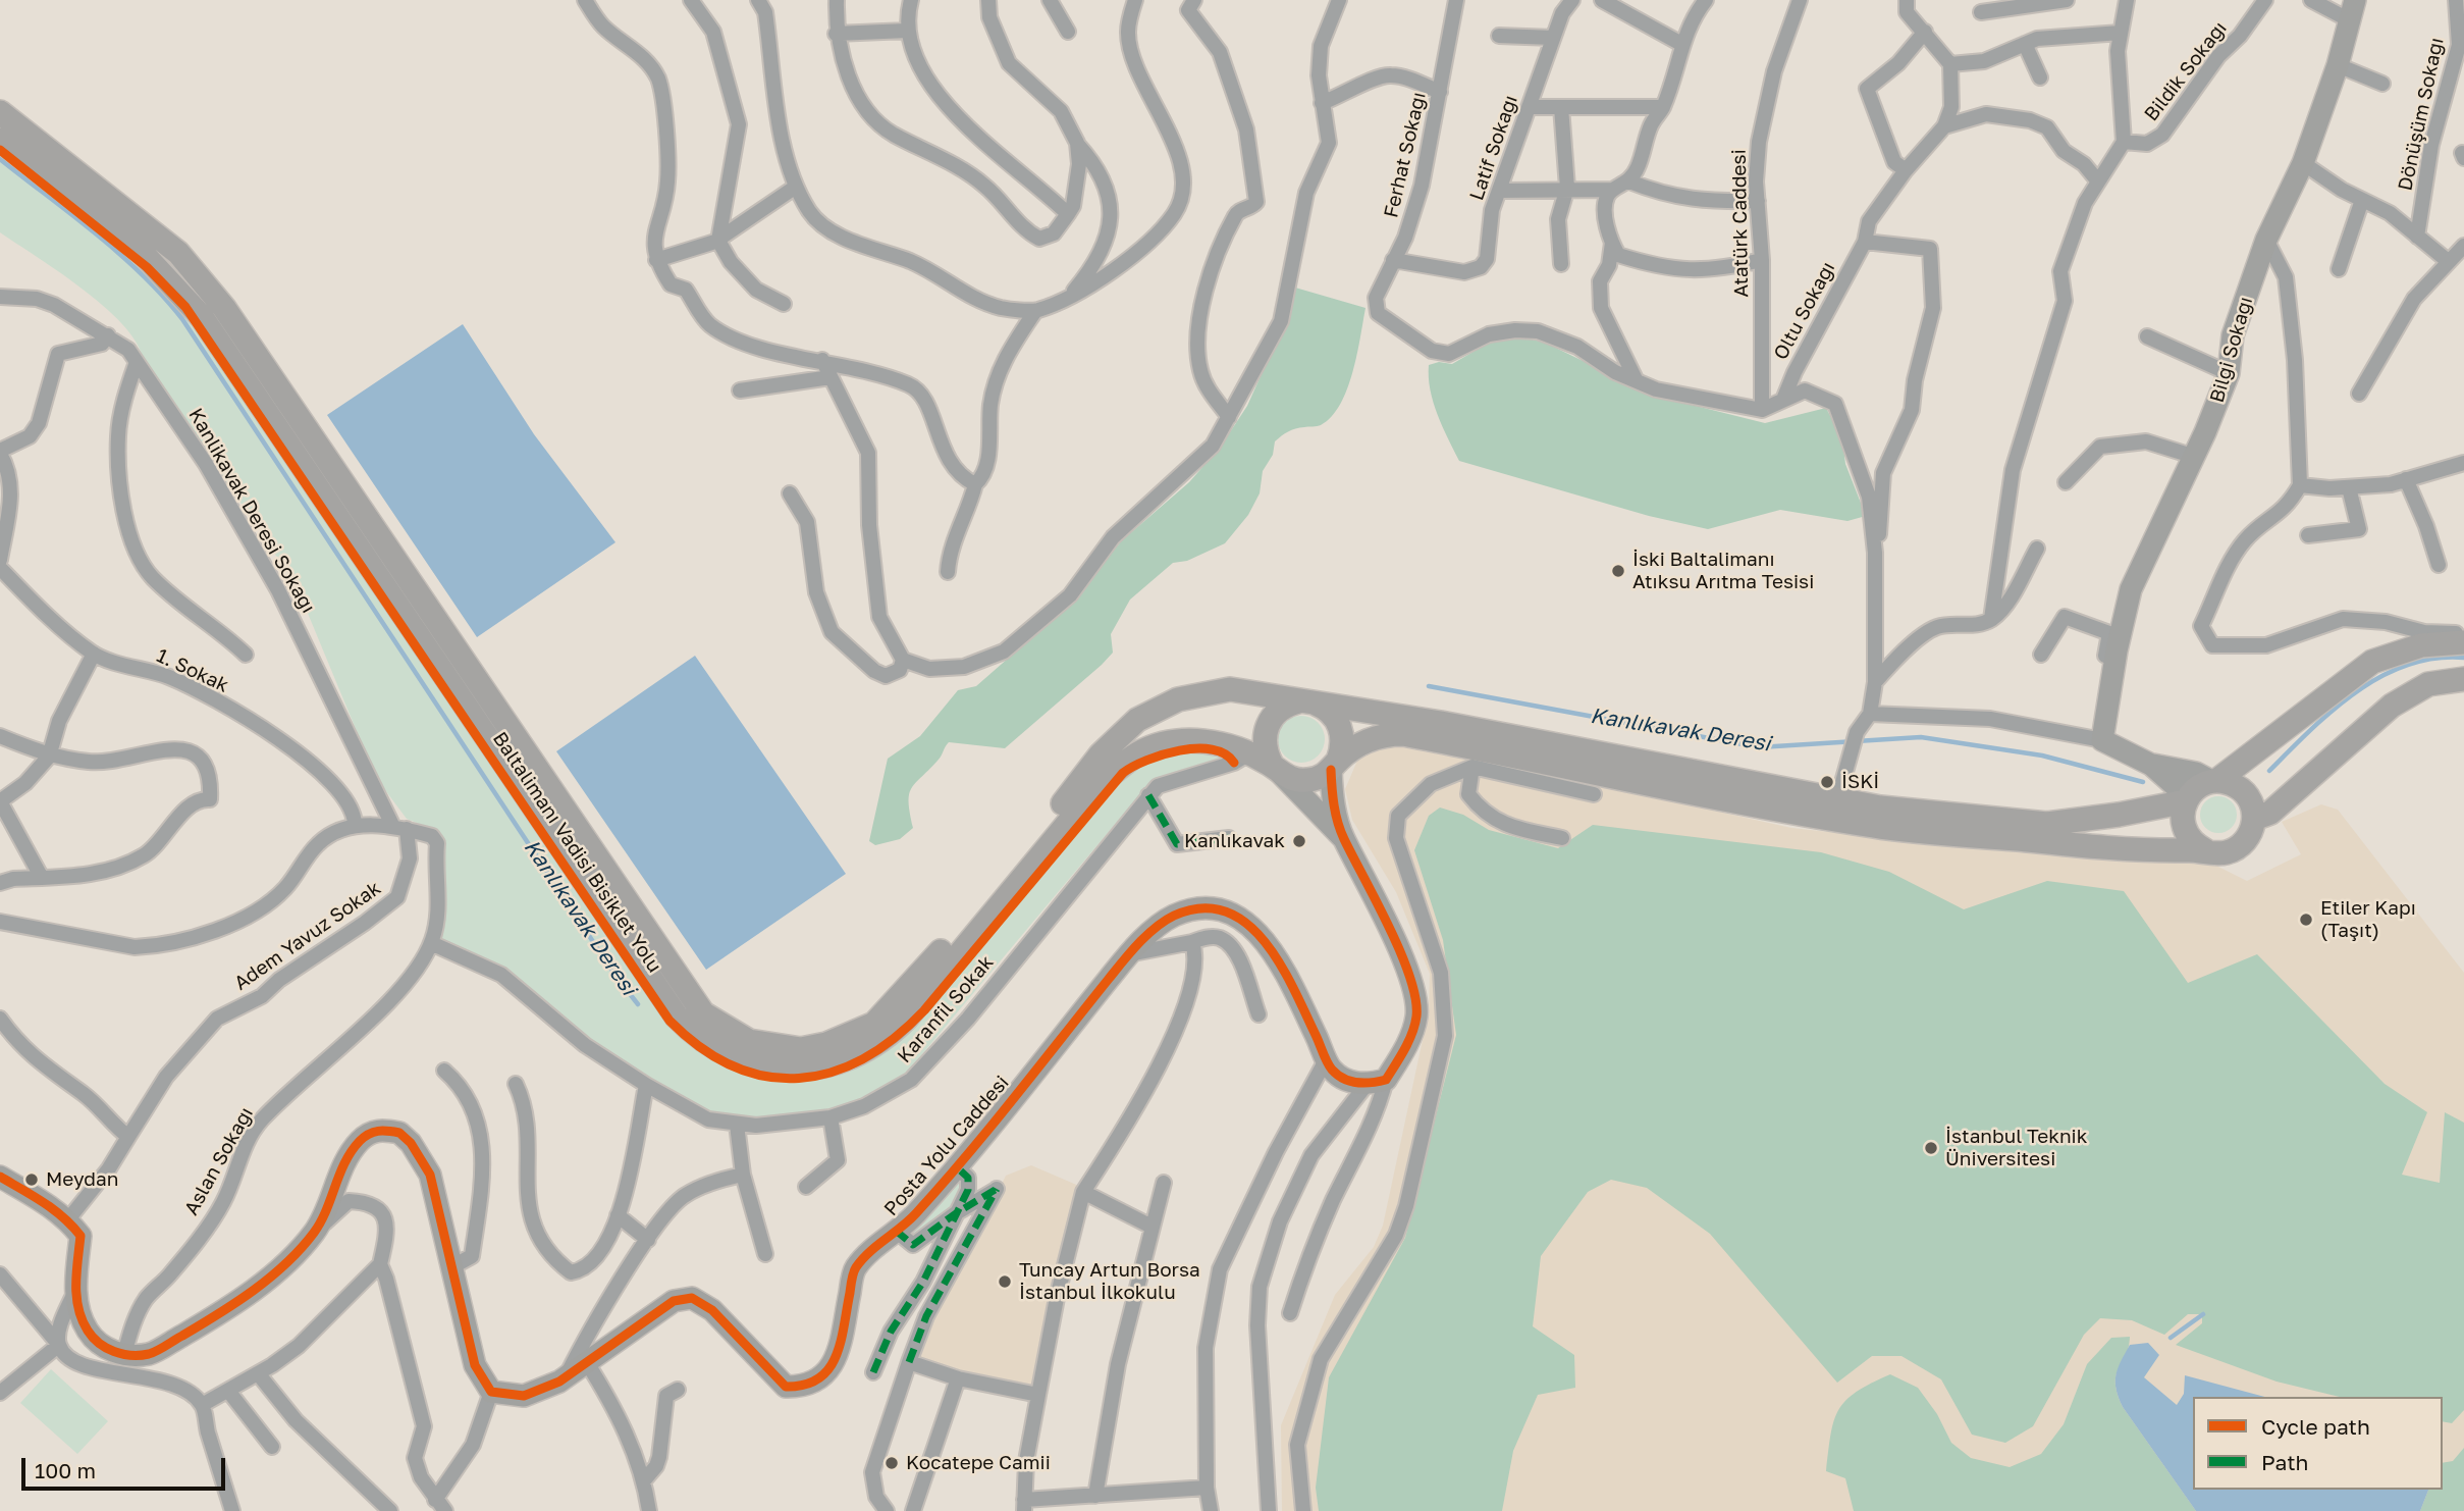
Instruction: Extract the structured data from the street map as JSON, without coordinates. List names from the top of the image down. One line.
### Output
{"streets":{"street":["Bildik Sokağı","Dönüşüm Sokağı","Latif Sokağı","Ferhat Sokağı","Atatürk Caddesi","Oltu Sokağı","Bilgi Sokağı","Kanlikavak Deresi Sokağı","1. Sokak","Adem Yavuz Sokak","Karanfil Sokak","Posta Yolu Caddesi","Aslan Sokağı"],"cycle path":["Baltalimanı Vadisi Bisiklet Yolu"]},"crossings":[["Latif Sokağı","Ferhat Sokağı"],["Kanlikavak Deresi Sokağı","Adem Yavuz Sokak"],["Karanfil Sokak","Aslan Sokağı"]],"water":["Kanlıkavak Deresi"],"places":["İski Baltalimanı Atıksu Arıtma Tesisi","İSKİ","Kanlıkavak","Etiler Kapı (Taşıt)","İstanbul Teknik Üniversitesi","Meydan","Tuncay Artun Borsa İstanbul İlkokulu","Kocatepe Camii"],"legend":["Cycle path","Path"],"scale_bar":"100 m"}
